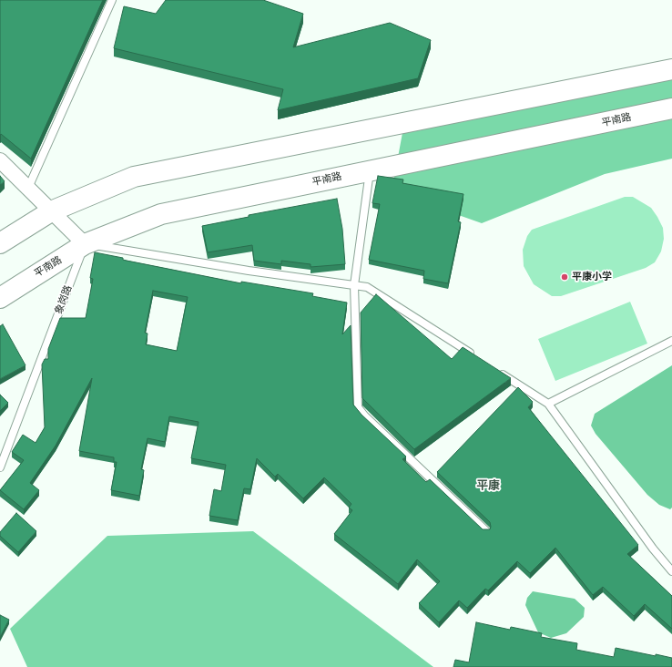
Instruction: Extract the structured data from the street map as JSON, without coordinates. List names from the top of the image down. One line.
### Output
{"streets":{"main road":["平南路"],"lane":["象岗路"]},"crossings":[["平南路","象岗路"]],"districts":["平康"],"places":["平康小学"]}
